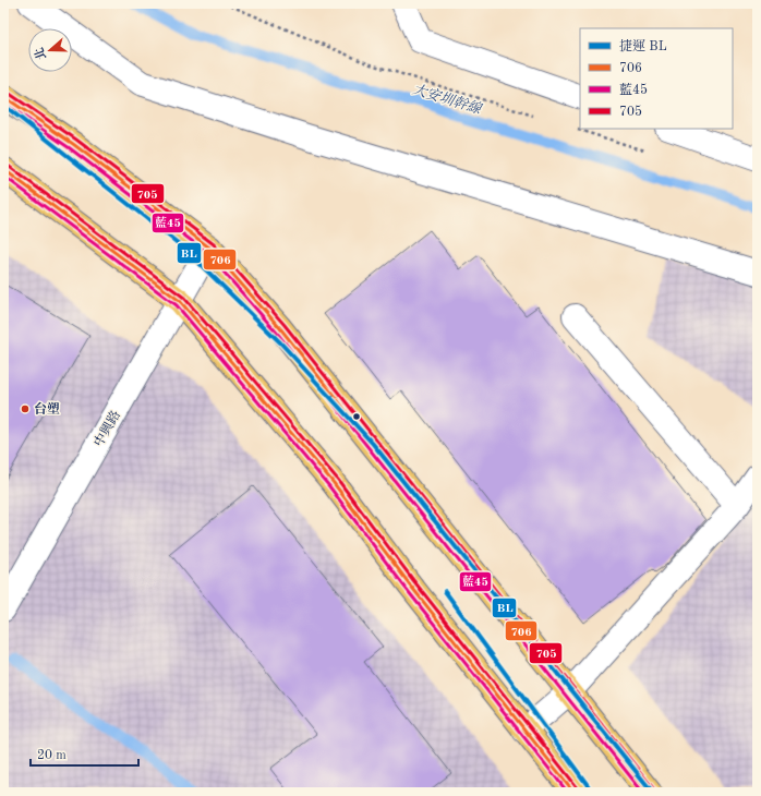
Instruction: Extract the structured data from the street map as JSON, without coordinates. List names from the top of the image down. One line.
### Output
{"streets":{"street":["中興路"]},"water":["大安圳幹線"],"places":["台塑"],"lines":["transit line 705","transit line 706","transit line 藍45","metro line BL"],"legend":["捷運 BL","706","藍45","705"],"scale_bar":"20 m","north":"left"}
